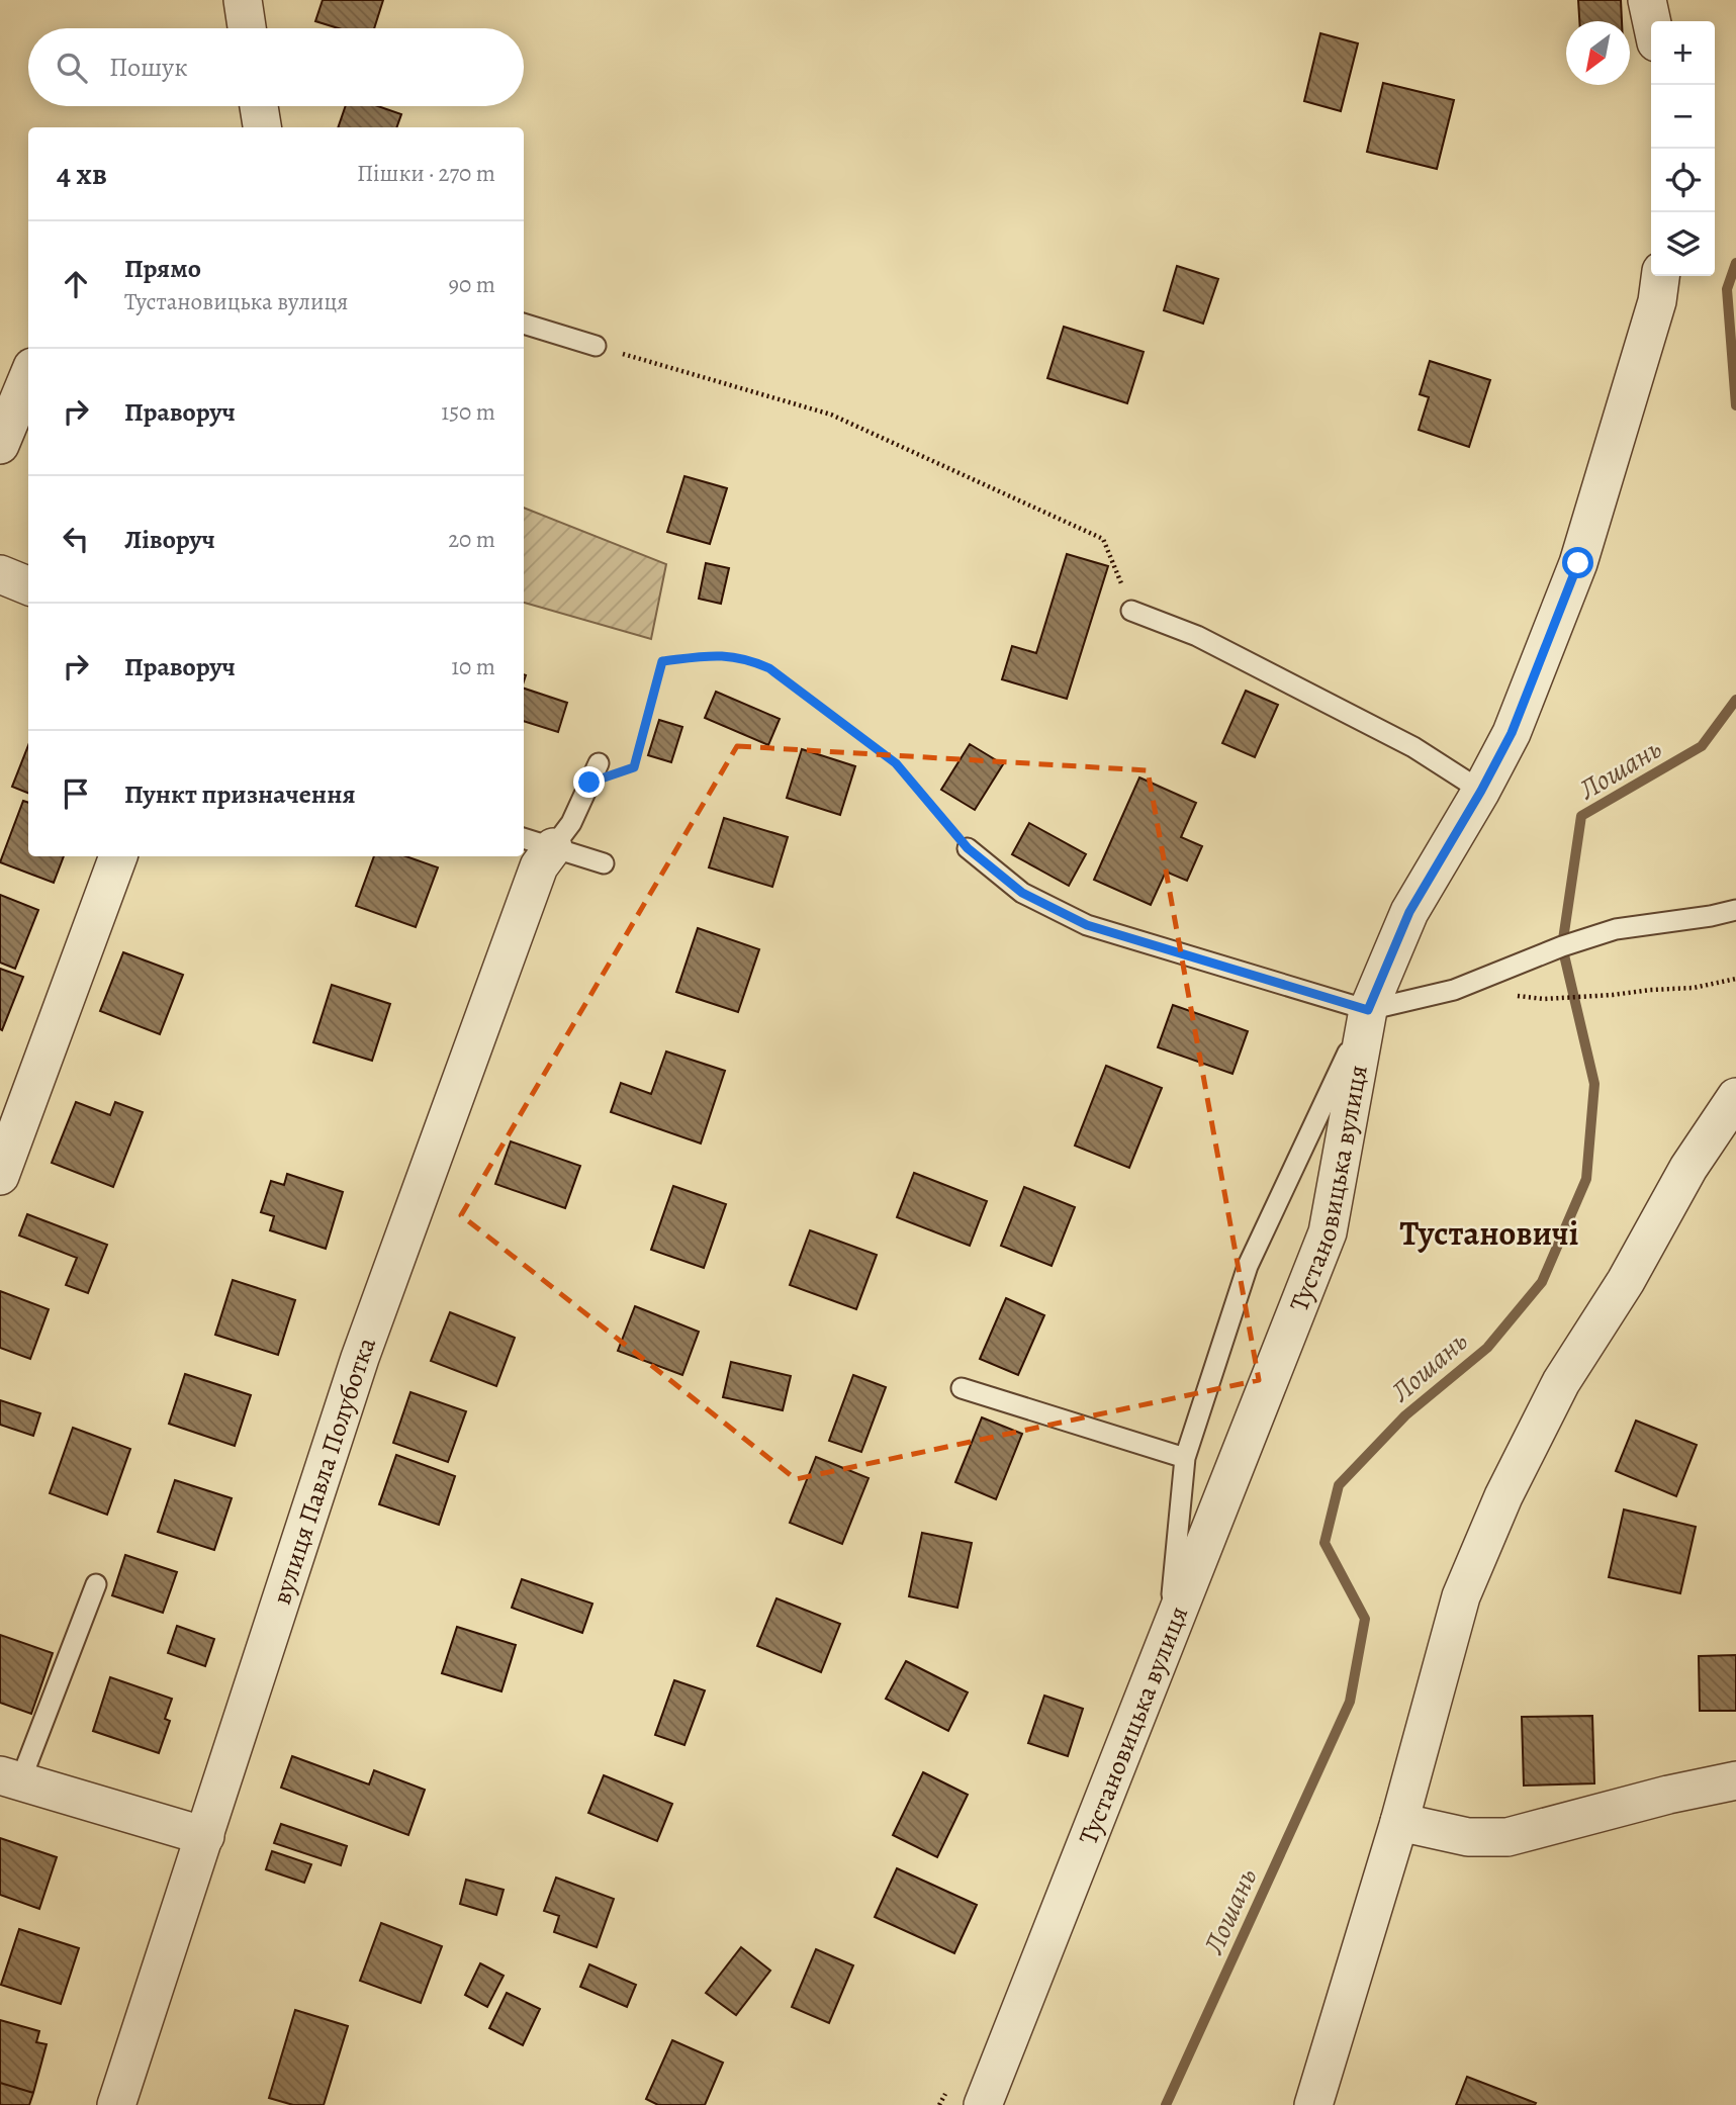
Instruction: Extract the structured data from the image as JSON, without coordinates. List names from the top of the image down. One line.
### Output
{"streets":{"street":["Тустановицька вулиця","вулиця Павла Полуботка"]},"districts":["Тустановичі"],"water":["Лошань"],"north":"bottom left","page":{"map_buttons":["+","−"],"search":"Пошук","heading":["4 хв","Пішки · 270 m"],"list":[["Прямо","Тустановицька вулиця","90 m"],["Праворуч","150 m"],["Ліворуч","20 m"],["Праворуч","10 m"],"Пункт призначення"]}}
